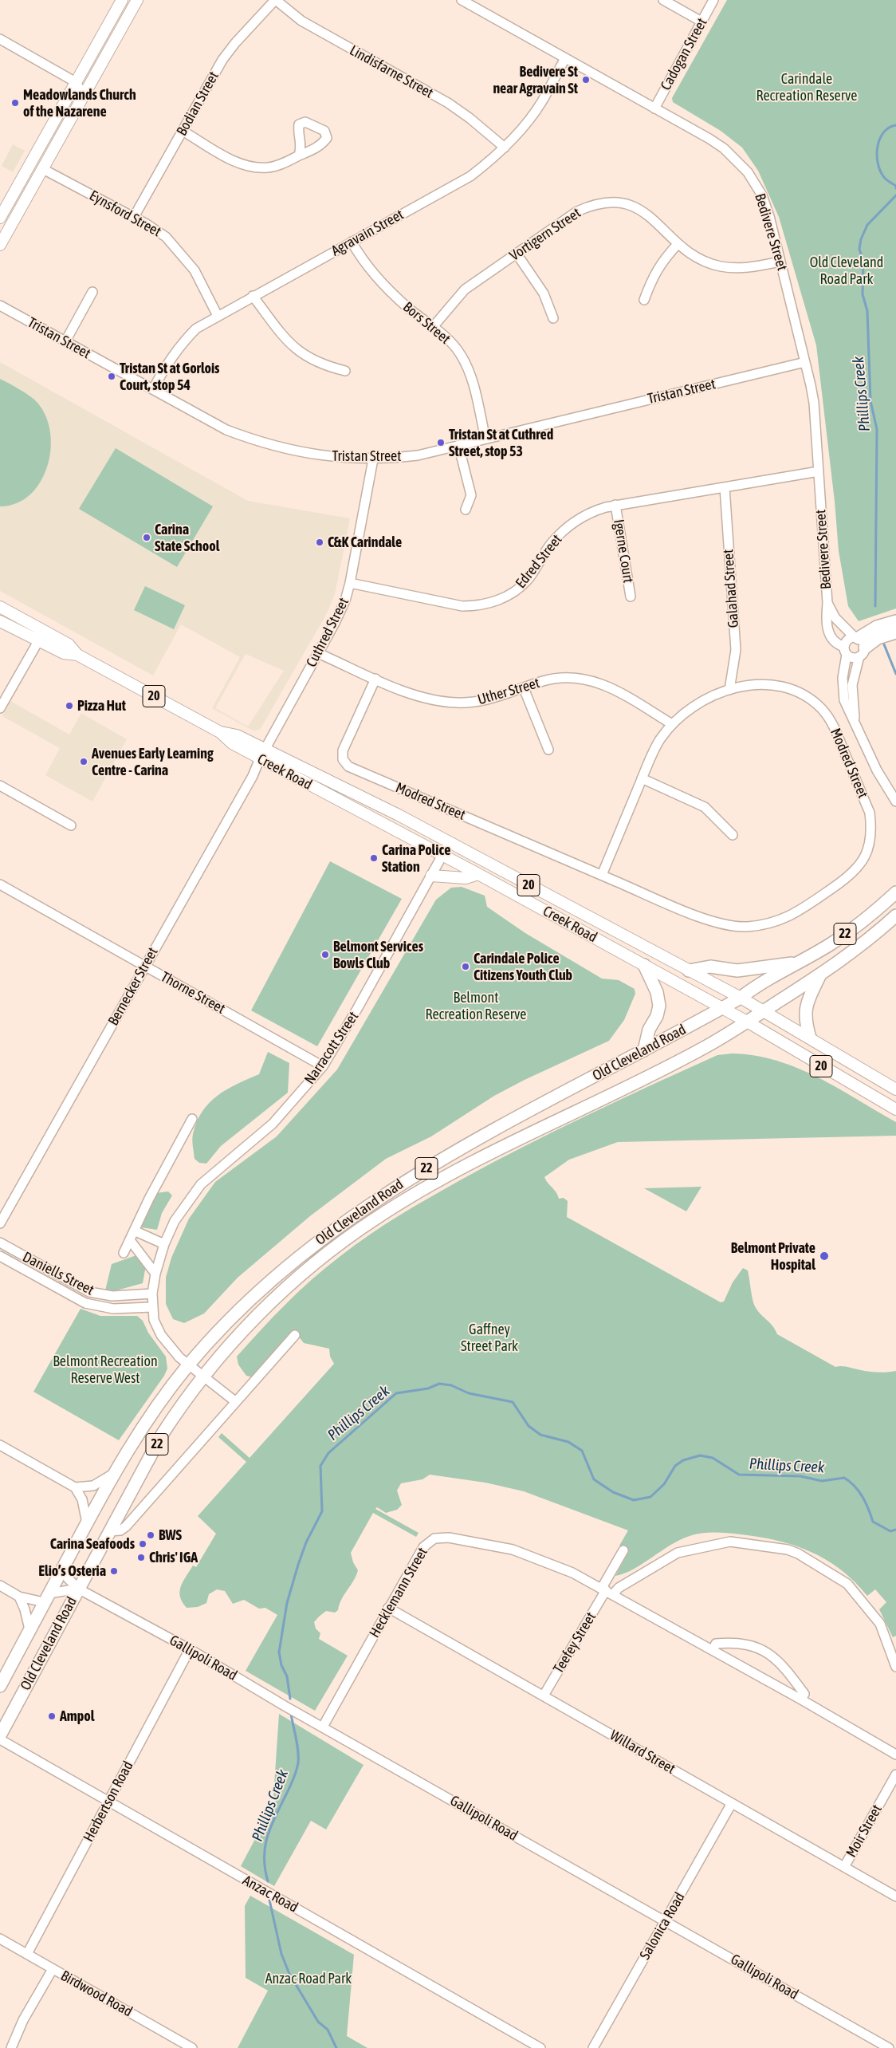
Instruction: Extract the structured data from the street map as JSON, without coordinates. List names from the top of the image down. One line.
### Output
{"streets":{"highway":["22","Old Cleveland Road"],"main road":["20","Creek Road"],"street":["Cadogan Street","Lindisfarne Street","Bodian Street","Eynsford Street","Bedivere Street","Agravain Street","Vortigern Street","Bors Street","Tristan Street","Igerne Court","Edred Street","Galahad Street","Cuthred Street","Uther Street","Modred Street","Bernecker Street","Thorne Street","Narracott Street","Daniells Street","Hecklemann Street","Teefey Street","Gallipoli Road","Willard Street","Herbertson Road","Moir Street","Anzac Road","Salonica Road","Birdwood Road"]},"crossings":[["Cadogan Street","Bedivere Street"],["Lindisfarne Street","Bodian Street"],["Lindisfarne Street","Agravain Street"],["Bodian Street","Eynsford Street"],["Eynsford Street","Agravain Street"],["Bedivere Street","Agravain Street"],["Bedivere Street","Vortigern Street"],["Bedivere Street","Tristan Street"],["Bedivere Street","Edred Street"],["Agravain Street","Bors Street"],["Agravain Street","Tristan Street"],["Vortigern Street","Bors Street"],["Bors Street","Tristan Street"],["Tristan Street","Cuthred Street"],["Igerne Court","Edred Street"],["Edred Street","Galahad Street"],["Edred Street","Cuthred Street"],["Galahad Street","Modred Street"],["Cuthred Street","Uther Street"],["Cuthred Street","Creek Road"],["Cuthred Street","Bernecker Street"],["Uther Street","Modred Street"],["Creek Road","Bernecker Street"],["Creek Road","Narracott Street"],["Creek Road","Old Cleveland Road"],["Bernecker Street","Thorne Street"],["Thorne Street","Narracott Street"],["Narracott Street","Daniells Street"],["Old Cleveland Road","Gallipoli Road"],["Hecklemann Street","Teefey Street"],["Hecklemann Street","Gallipoli Road"],["Hecklemann Street","Willard Street"],["Teefey Street","Willard Street"],["Gallipoli Road","Herbertson Road"],["Gallipoli Road","Salonica Road"],["Willard Street","Moir Street"],["Willard Street","Salonica Road"],["Herbertson Road","Anzac Road"],["Herbertson Road","Birdwood Road"]],"water":["Phillips Creek"],"parks":["Carindale Recreation Reserve","Old Cleveland Road Park","Belmont Recreation Reserve","Gaffney Street Park","Belmont Recreation Reserve West","Anzac Road Park"],"places":["Bedivere St near Agravain St","Meadowlands Church of the Nazarene","Tristan St at Gorlois Court, stop 54","Tristan St at Cuthred Street, stop 53","Carina State School","C&K Carindale","Pizza Hut","Avenues Early Learning Centre - Carina","Carina Police Station","Belmont Services Bowls Club","Carindale Police Citizens Youth Club","Belmont Private Hospital","BWS","Carina Seafoods","Chris' IGA","Elio’s Osteria","Ampol"]}
